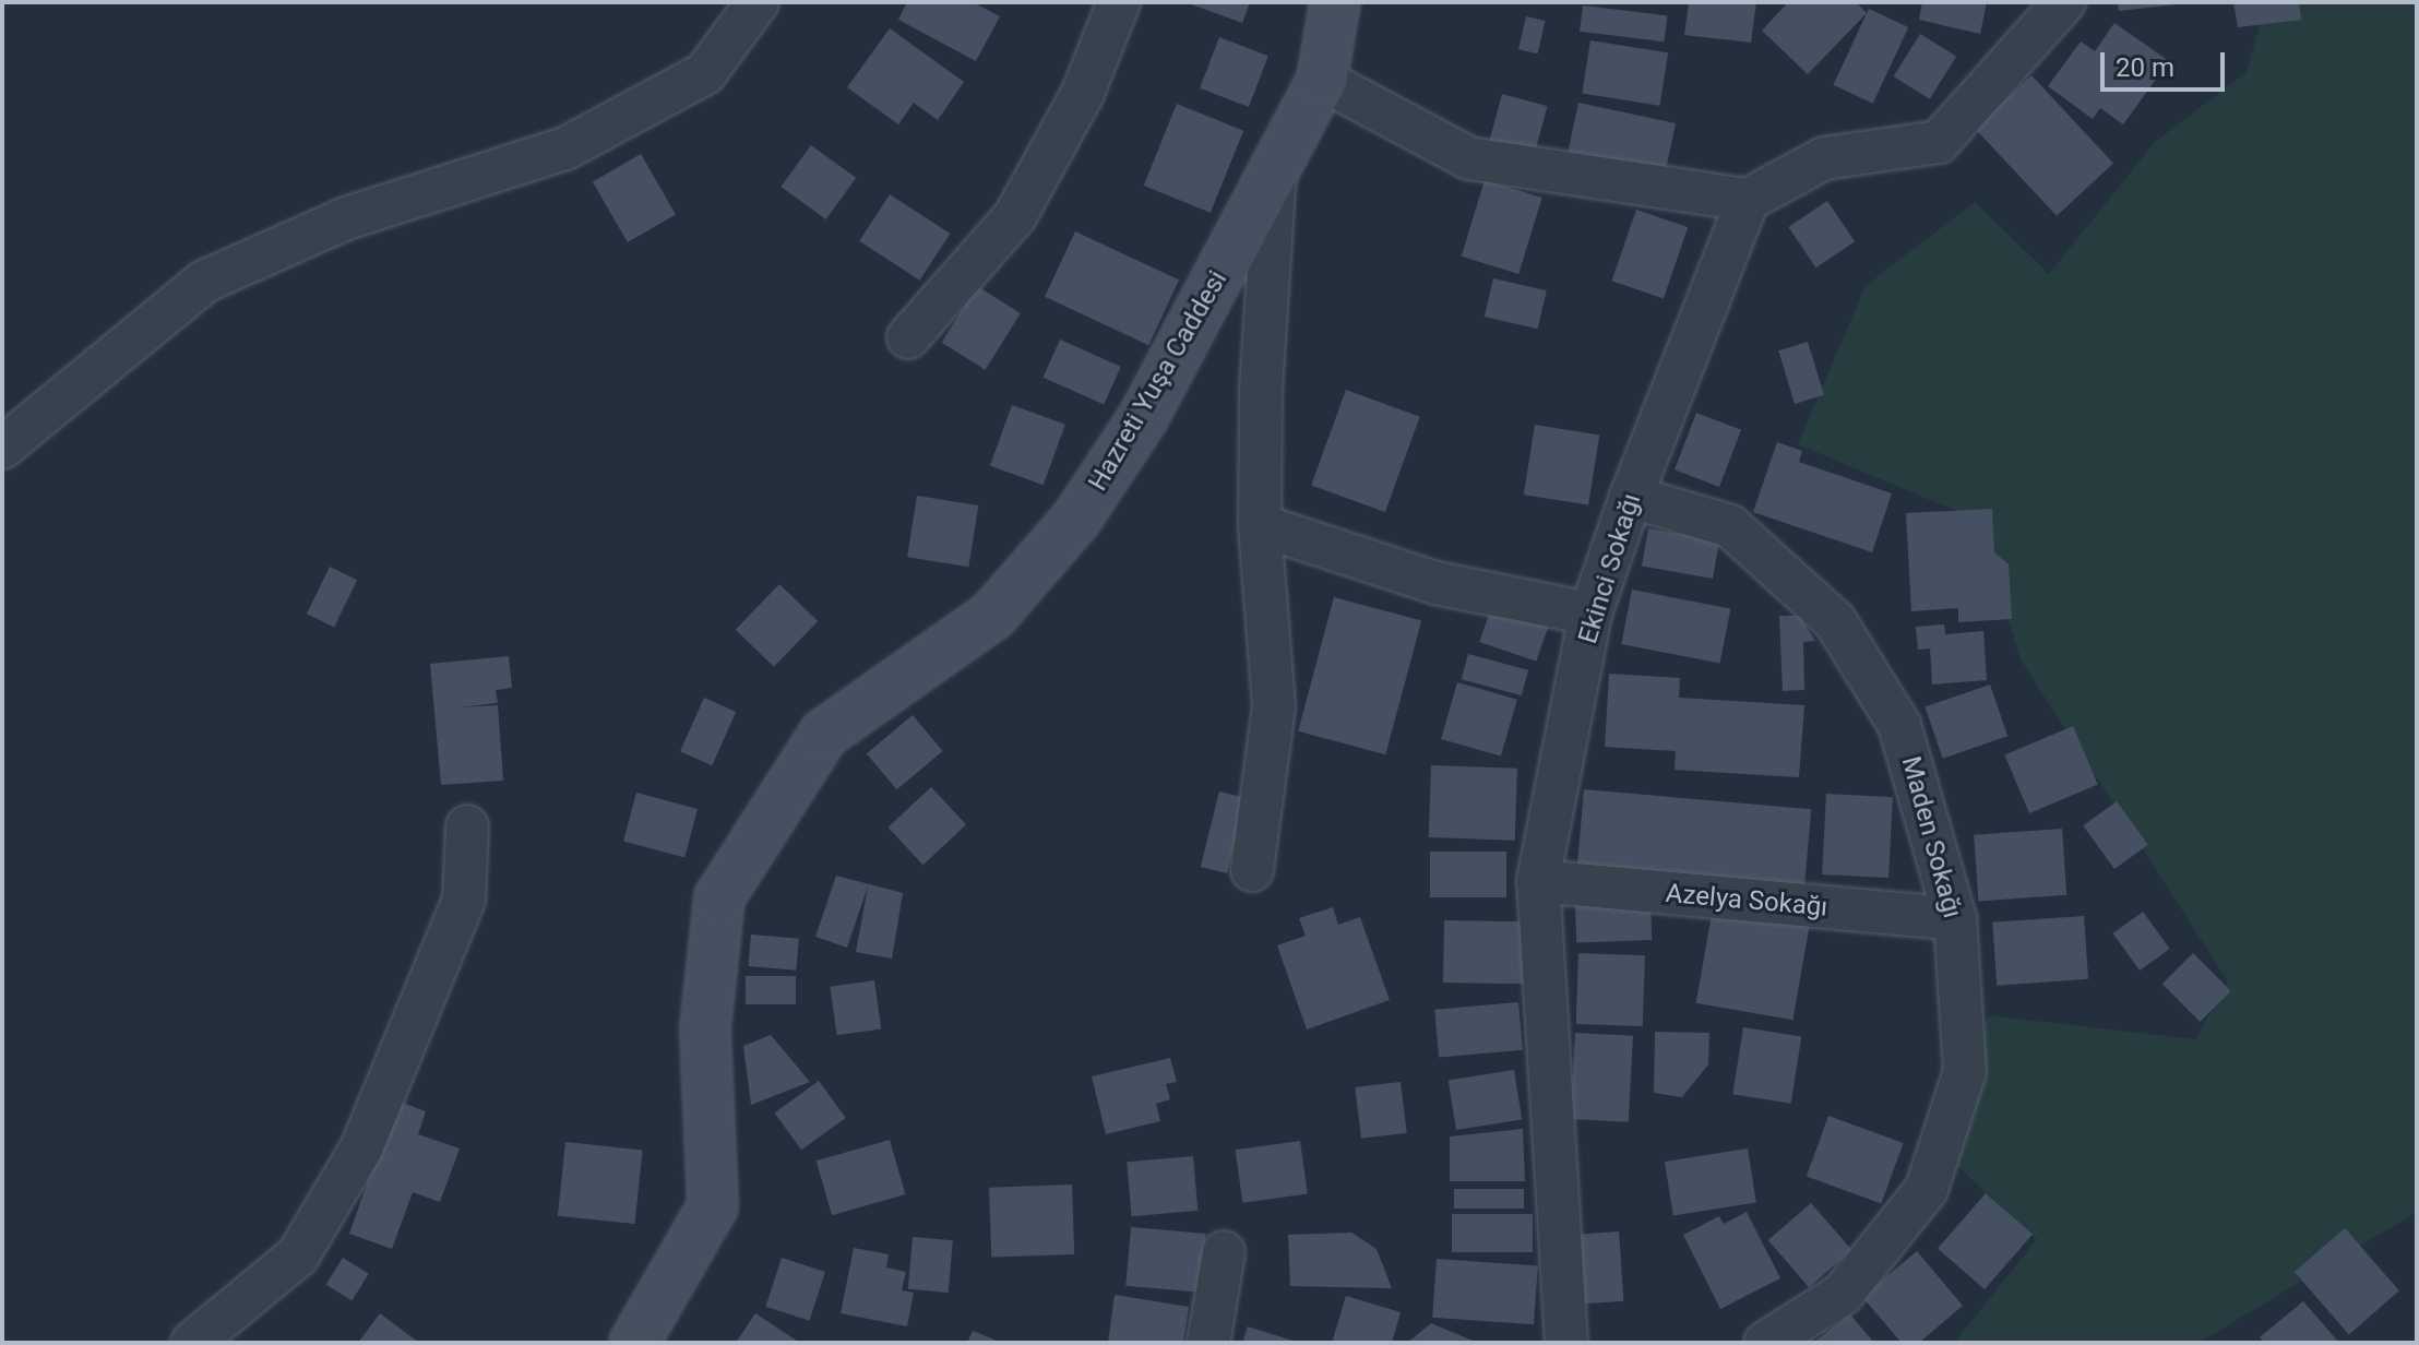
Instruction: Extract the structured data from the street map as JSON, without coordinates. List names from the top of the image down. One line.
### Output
{"streets":{"street":["Hazreti Yuşa Caddesi","Ekinci Sokağı","Maden Sokağı","Azelya Sokağı"]},"crossings":[["Ekinci Sokağı","Maden Sokağı"],["Ekinci Sokağı","Azelya Sokağı"],["Maden Sokağı","Azelya Sokağı"]],"scale_bar":"20 m"}
